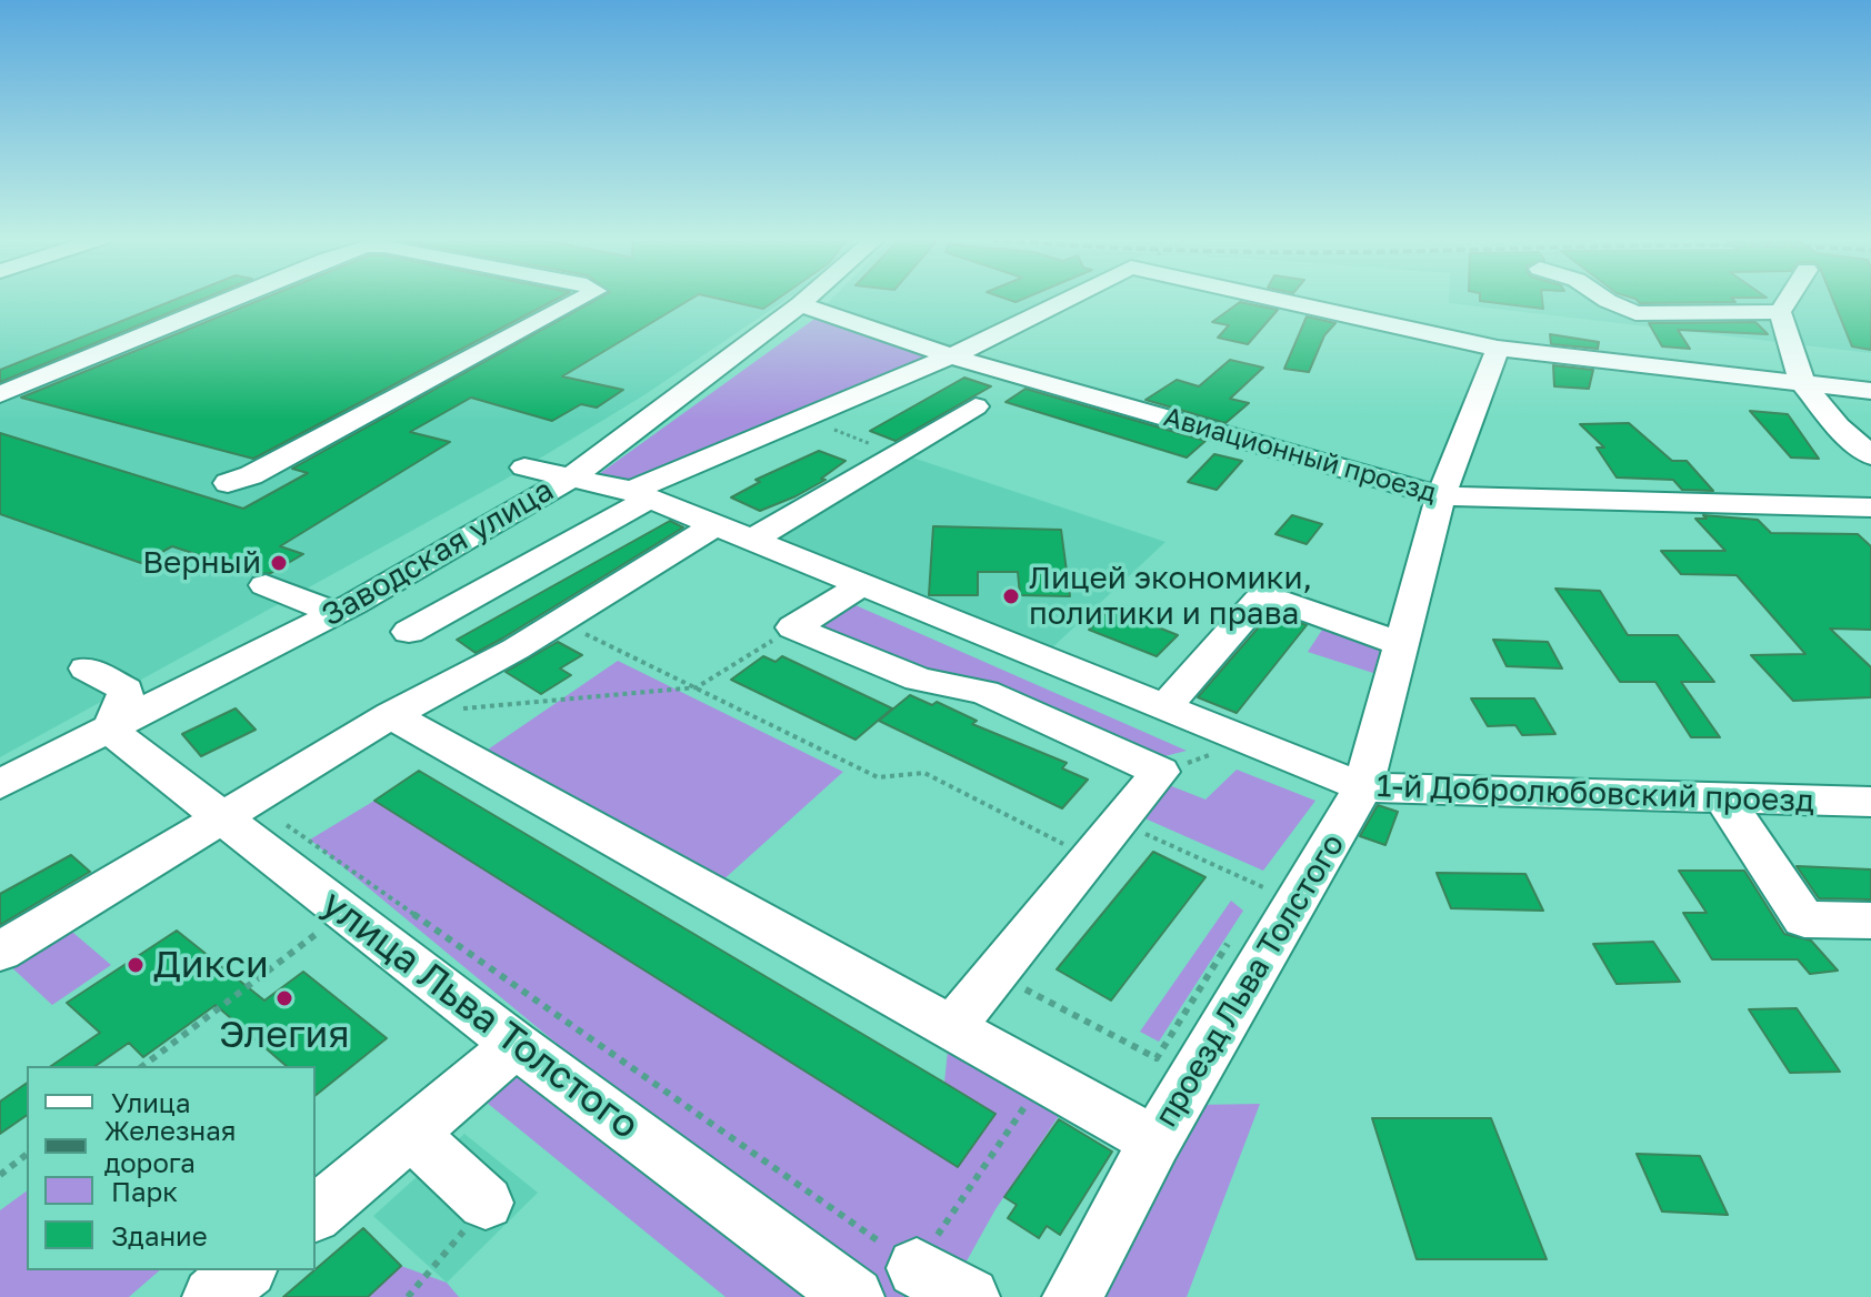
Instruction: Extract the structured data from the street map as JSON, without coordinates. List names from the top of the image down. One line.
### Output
{"streets":{"street":["Авиационный проезд","Заводская улица","1-й Добролюбовский проезд","проезд Льва Толстого","улица Льва Толстого"]},"crossings":[["Авиационный проезд","проезд Льва Толстого"],["Заводская улица","1-й Добролюбовский проезд"],["Заводская улица","улица Льва Толстого"],["1-й Добролюбовский проезд","проезд Льва Толстого"]],"places":["Верный","Лицей экономики, политики и права","Дикси","Элегия"],"legend":["Улица","Железная дорога","Парк","Здание"]}
